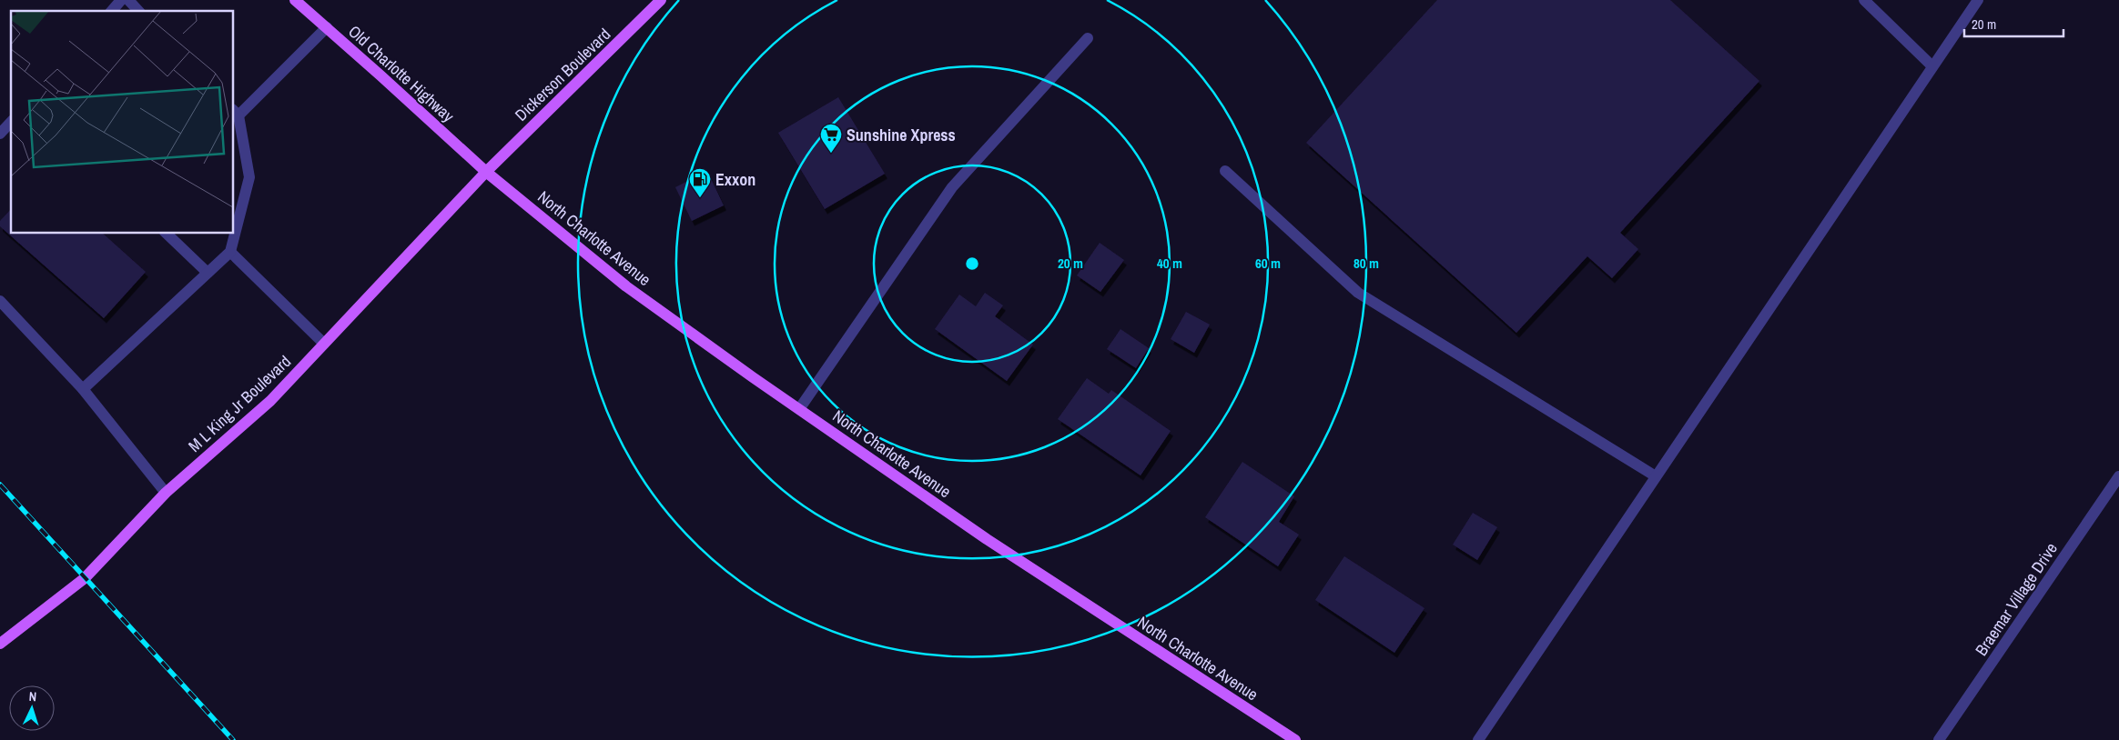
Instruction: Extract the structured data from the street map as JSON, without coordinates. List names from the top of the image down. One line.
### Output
{"streets":{"main road":["Old Charlotte Highway","Dickerson Boulevard","North Charlotte Avenue","M L King Jr Boulevard"],"street":["Braemar Village Drive"]},"crossings":[["Old Charlotte Highway","Dickerson Boulevard"],["Old Charlotte Highway","North Charlotte Avenue"],["Old Charlotte Highway","M L King Jr Boulevard"],["Dickerson Boulevard","North Charlotte Avenue"],["Dickerson Boulevard","M L King Jr Boulevard"],["North Charlotte Avenue","M L King Jr Boulevard"]],"places":{"supermarket":["Sunshine Xpress"],"fuel station":["Exxon"]},"scale_bar":"20 m","north":"top","rings":["20 m","40 m","60 m","80 m"]}
